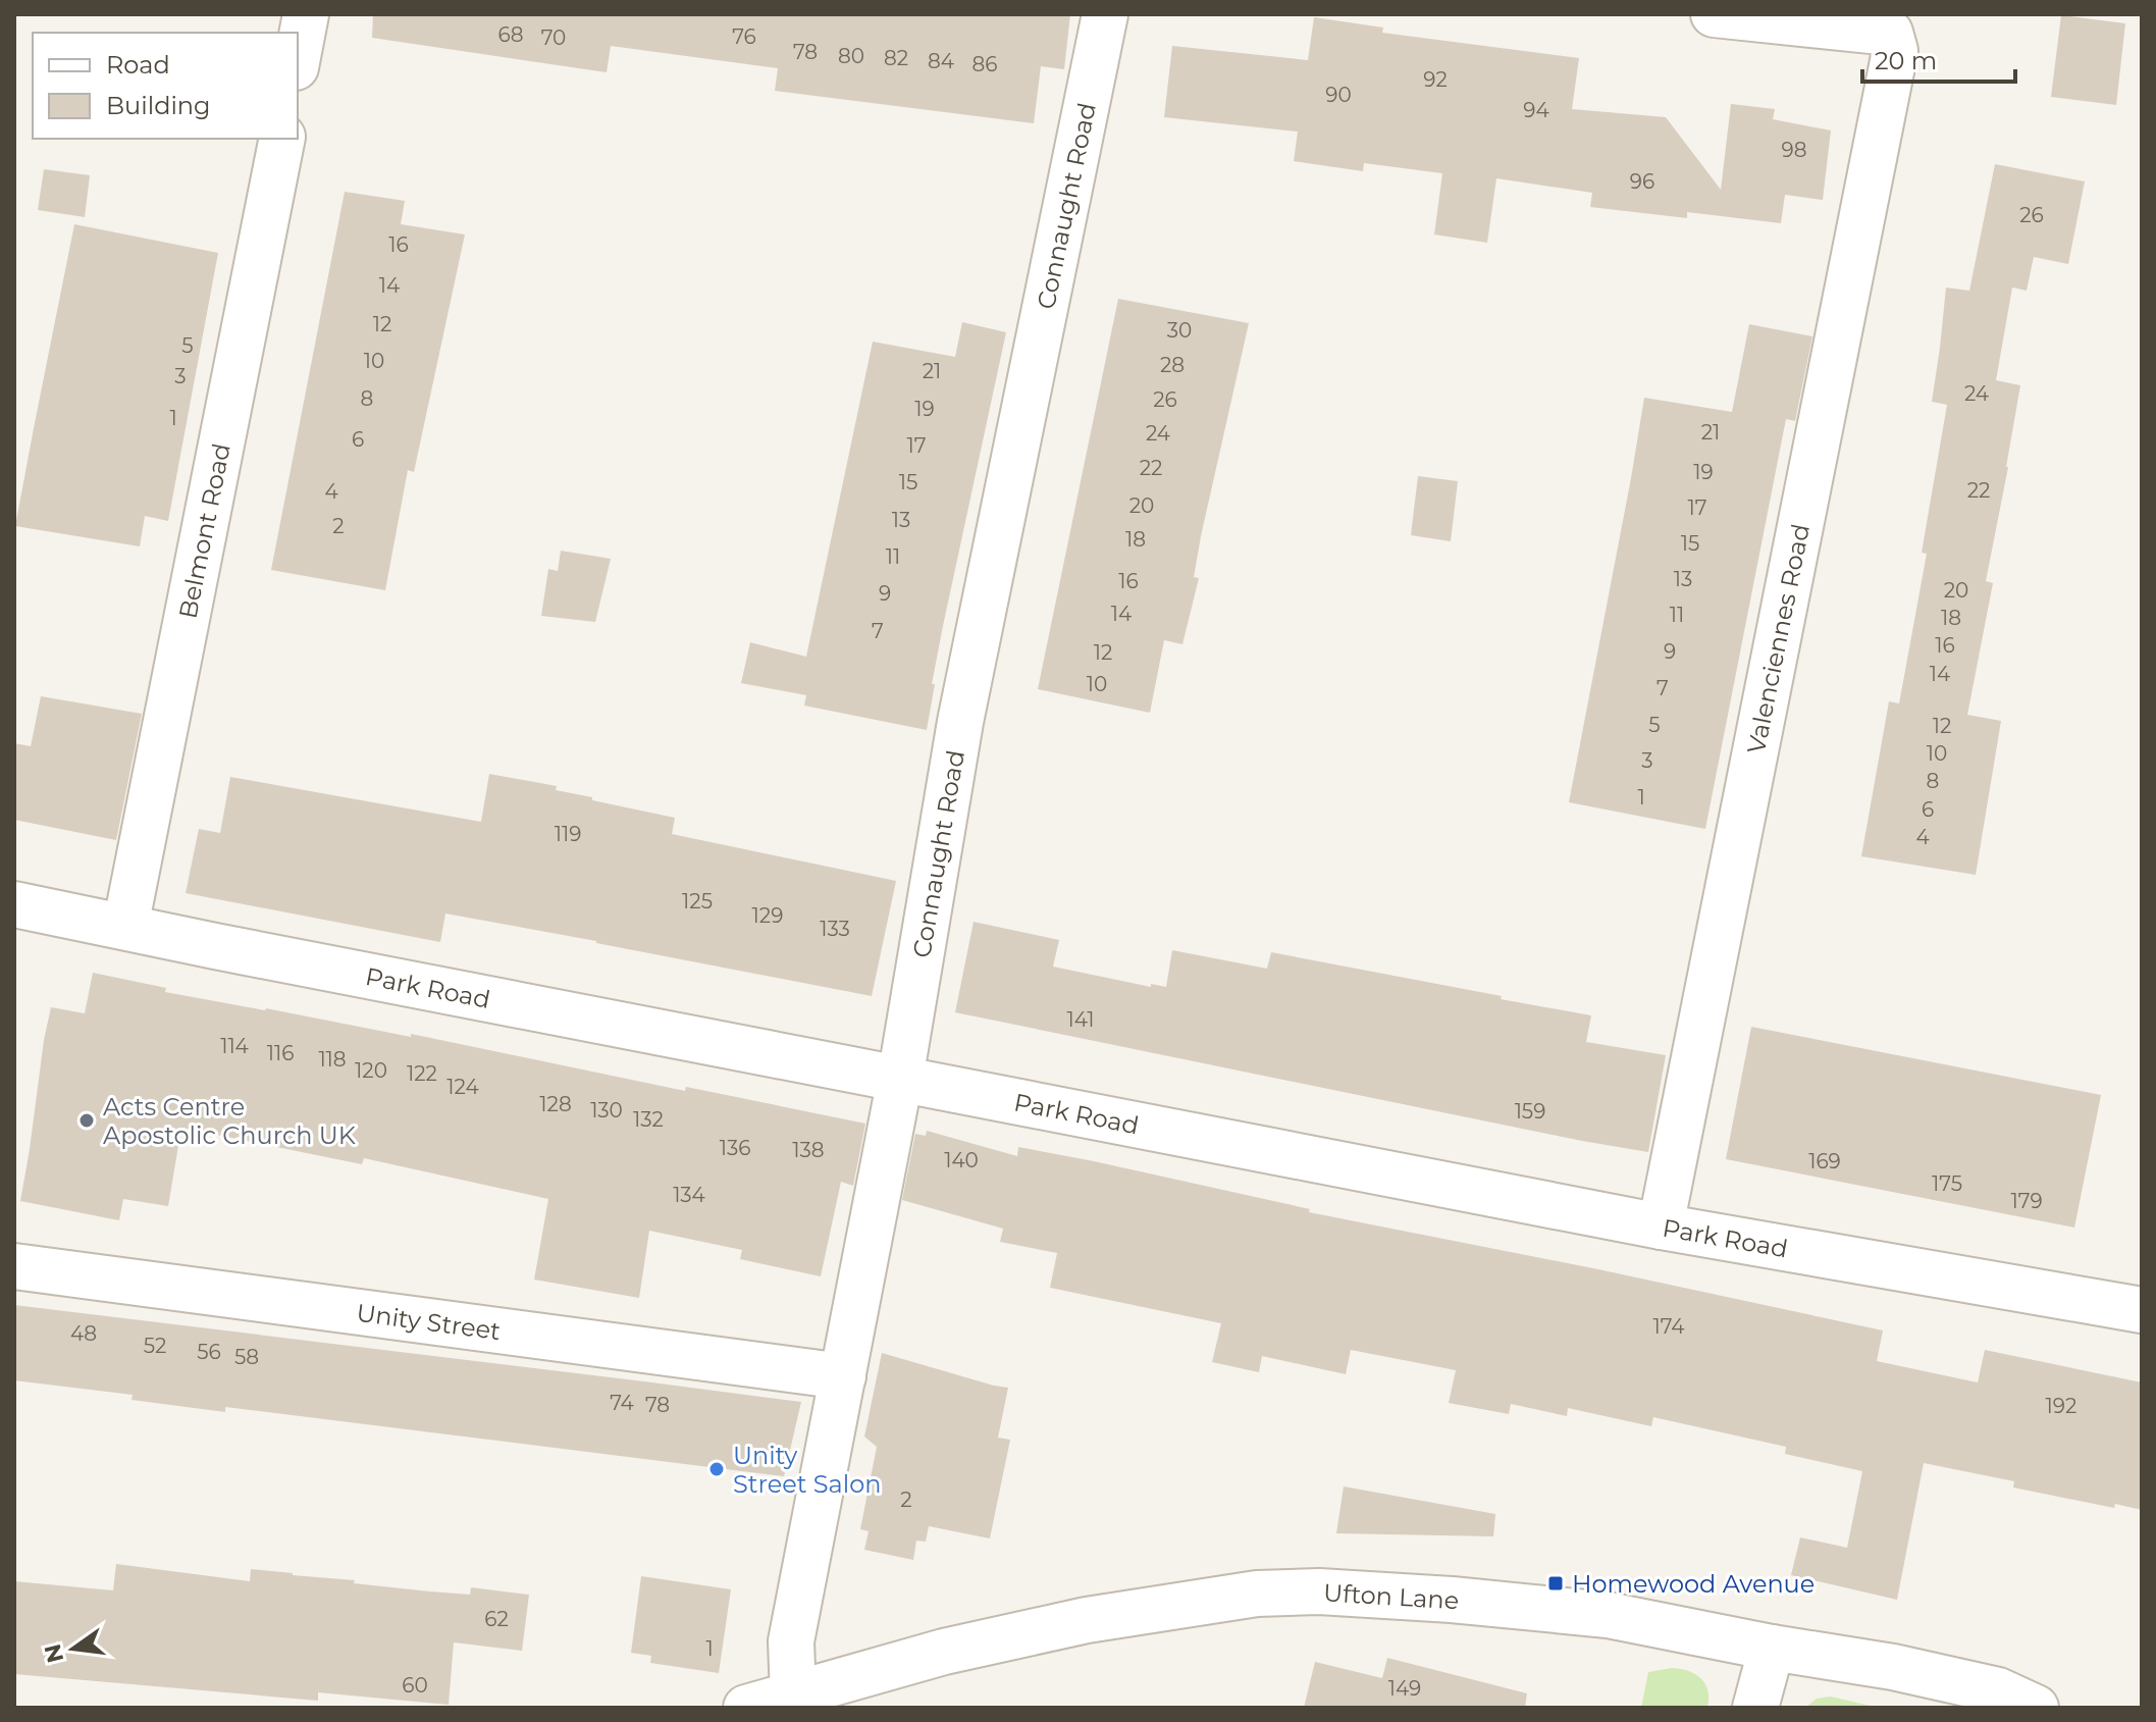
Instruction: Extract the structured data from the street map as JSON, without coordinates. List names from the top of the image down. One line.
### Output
{"streets":{"street":["Connaught Road","Belmont Road","Valenciennes Road","Park Road","Unity Street","Ufton Lane"]},"crossings":[["Connaught Road","Park Road"],["Connaught Road","Unity Street"],["Connaught Road","Ufton Lane"],["Belmont Road","Park Road"],["Valenciennes Road","Park Road"]],"places":{"other":["Acts Centre Apostolic Church UK","Unity Street Salon"],"transit":["Homewood Avenue"]},"house_numbers":["68","76","70","78","80","82","84","86","92","90","94","98","96","26","16","14","12","30","5","10","28","21","3","24","8","26","19","1","21","24","6","17","22","19","15","22","4","20","17","13","2","18","15","11","13","16","20","9","14","11","18","7","16","9","12","14","10","7","5","12","10","3","8","1","6","119","4","125","129","133","141","114","116","118","120","122","124","128","130","159","132","136","138","140","169","175","134","179","174","48","52","56","58","74","78","192","2","62","1","60","149"],"legend":["Road","Building"],"scale_bar":"20 m","north":"left"}
